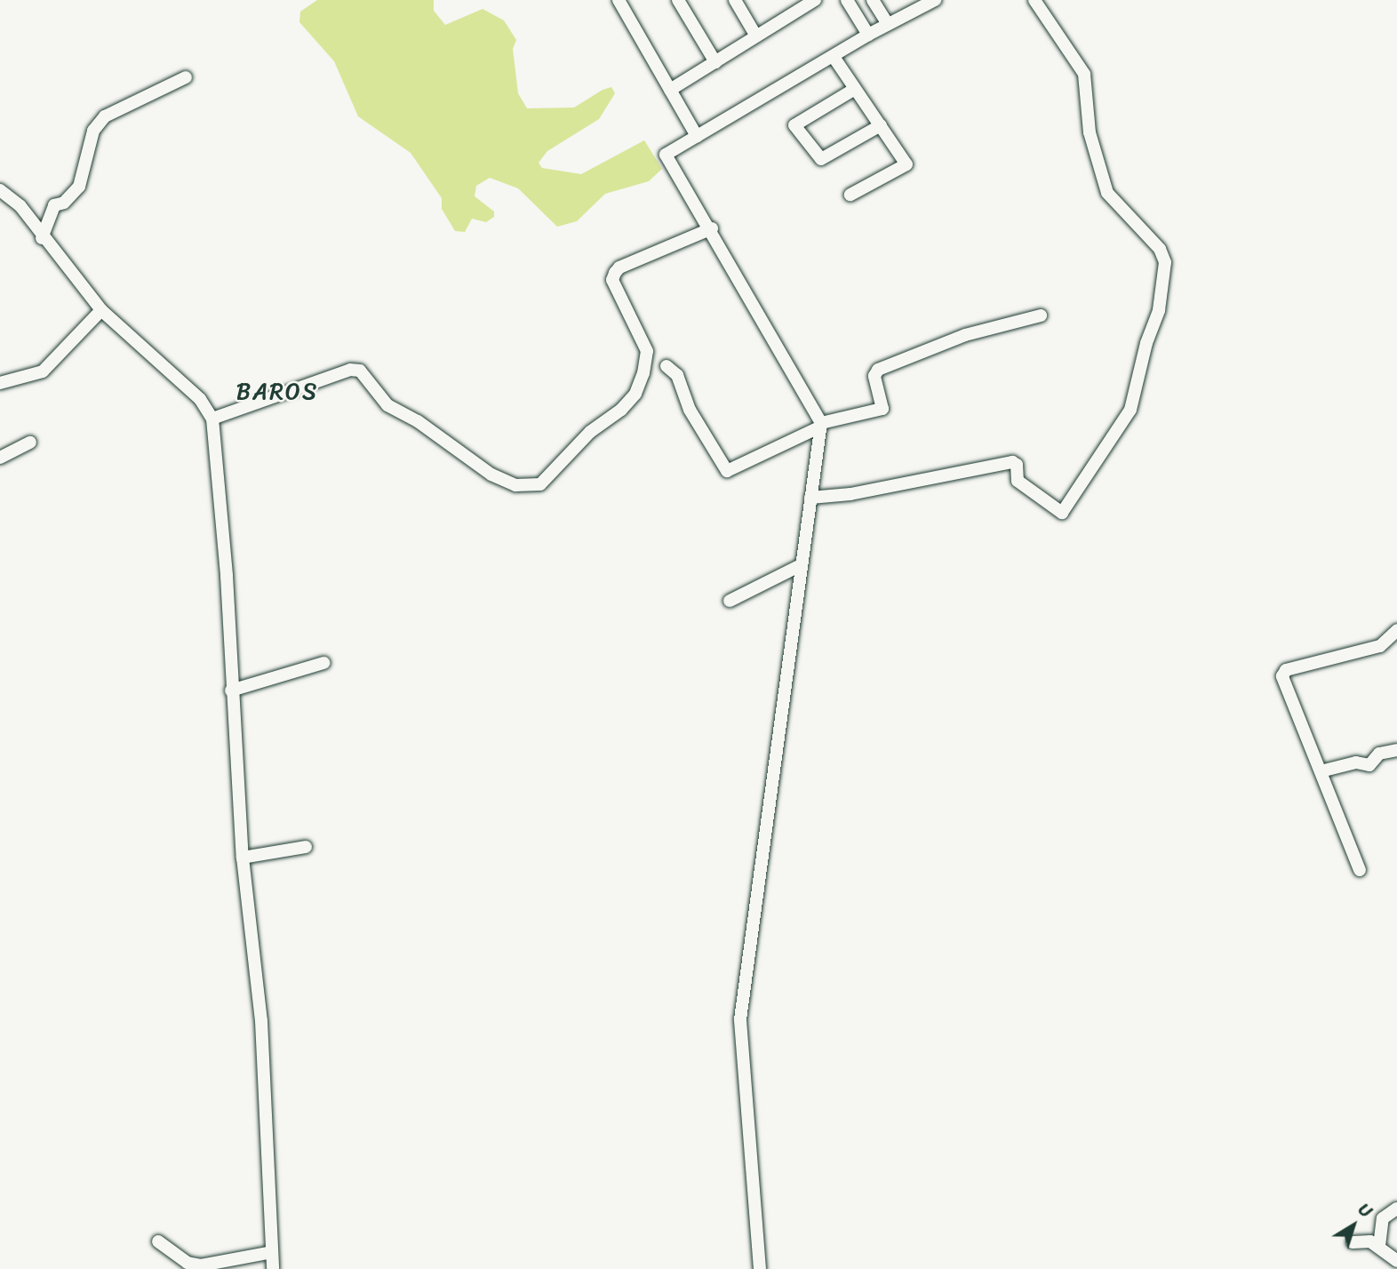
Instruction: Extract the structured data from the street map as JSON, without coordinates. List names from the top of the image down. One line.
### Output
{"districts":["BAROS"],"north":"top right"}
